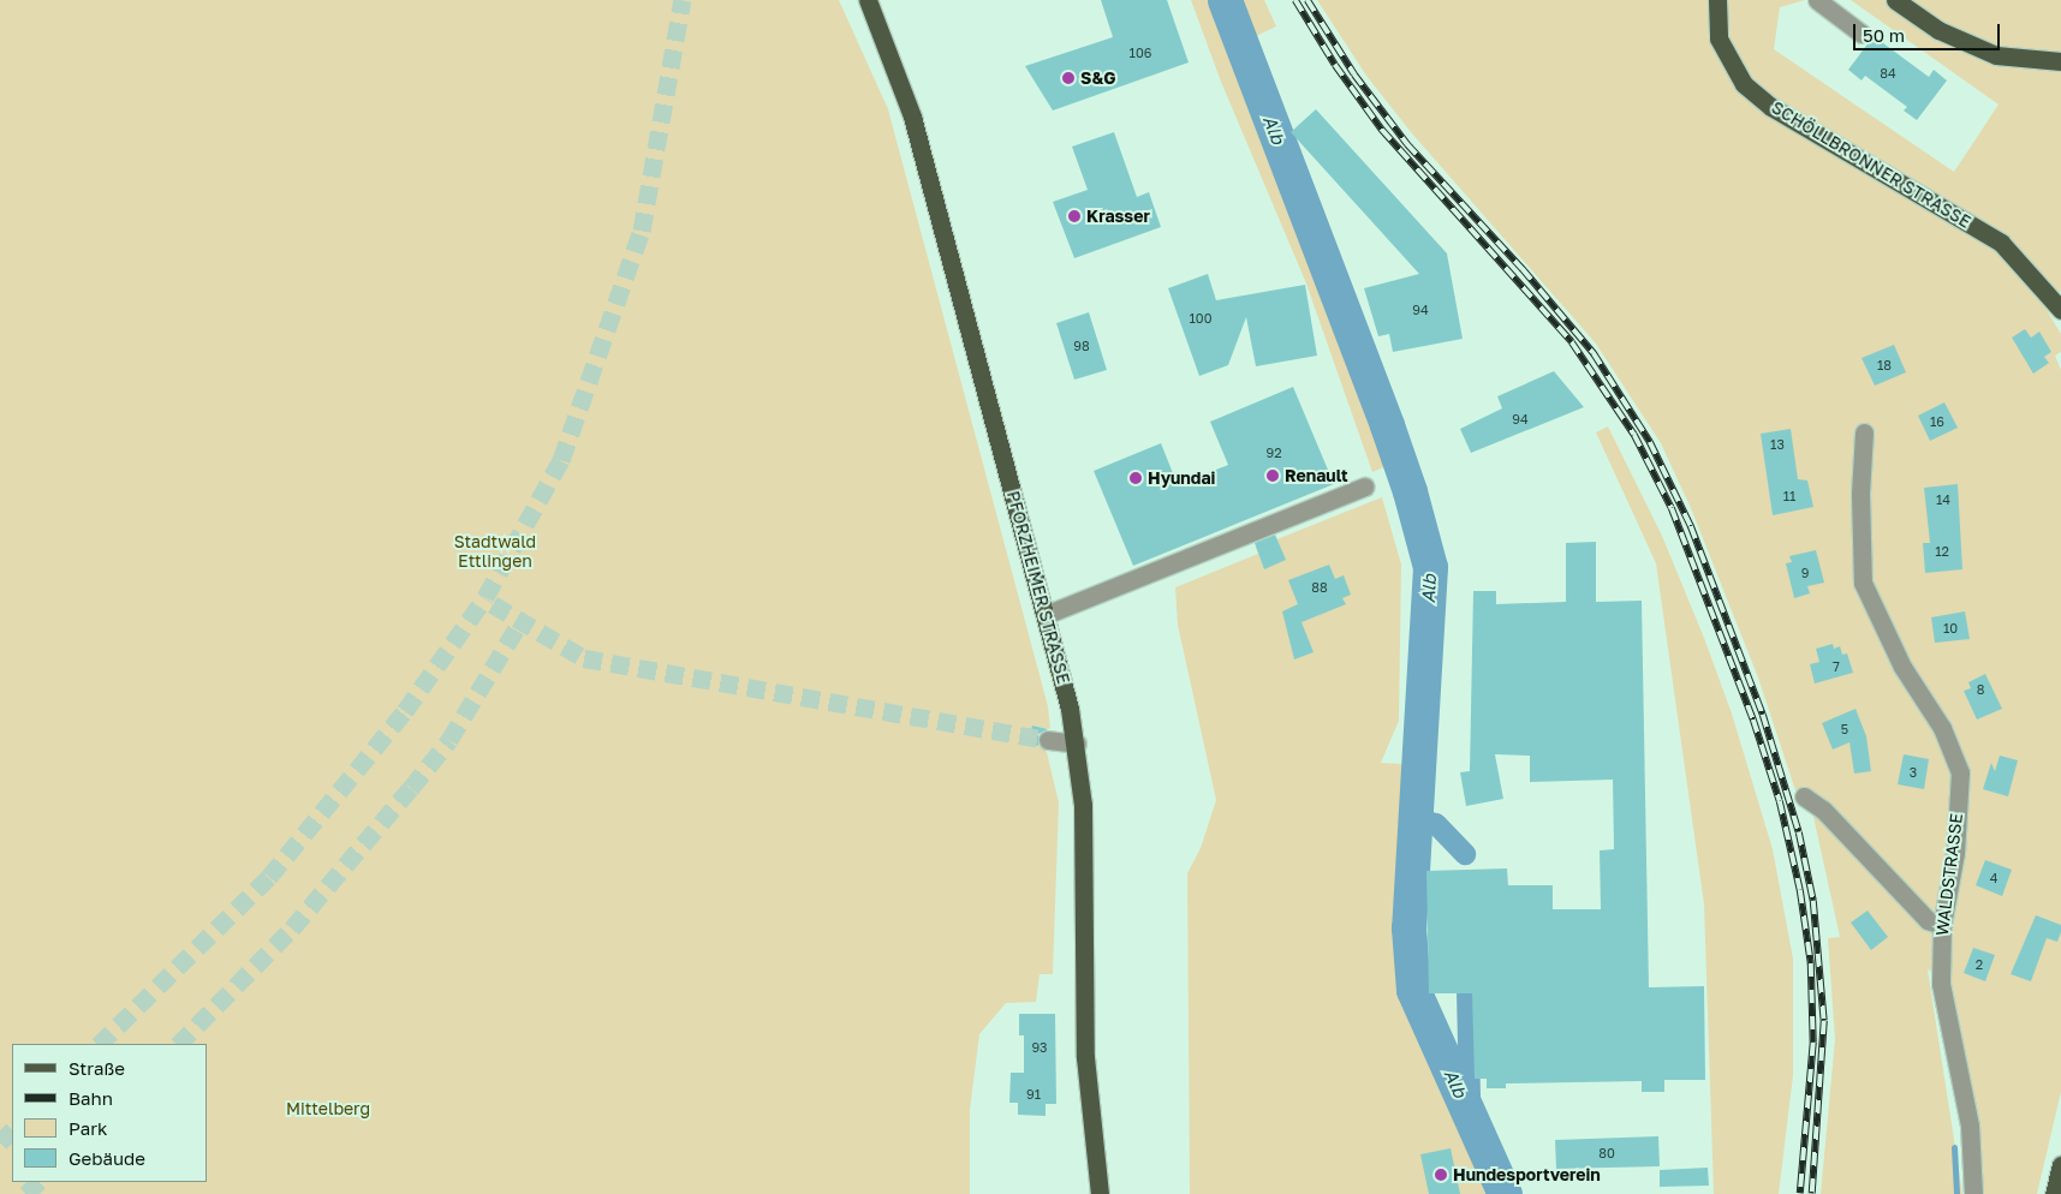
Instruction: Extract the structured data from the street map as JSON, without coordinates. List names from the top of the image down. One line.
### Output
{"streets":{"main road":["SCHÖLLBRONNER STRASSE","PFORZHEIMER STRASSE"],"street":["WALDSTRASSE"]},"water":["Alb"],"parks":["Stadtwald Ettlingen","Mittelberg"],"places":["S&G","Krasser","Renault","Hyundai","Hundesportverein"],"house_numbers":["106","84","94","100","98","18","94","16","13","92","11","14","12","9","88","10","7","8","5","3","4","2","93","91","80"],"legend":["Straße","Bahn","Park","Gebäude"],"scale_bar":"50 m"}
